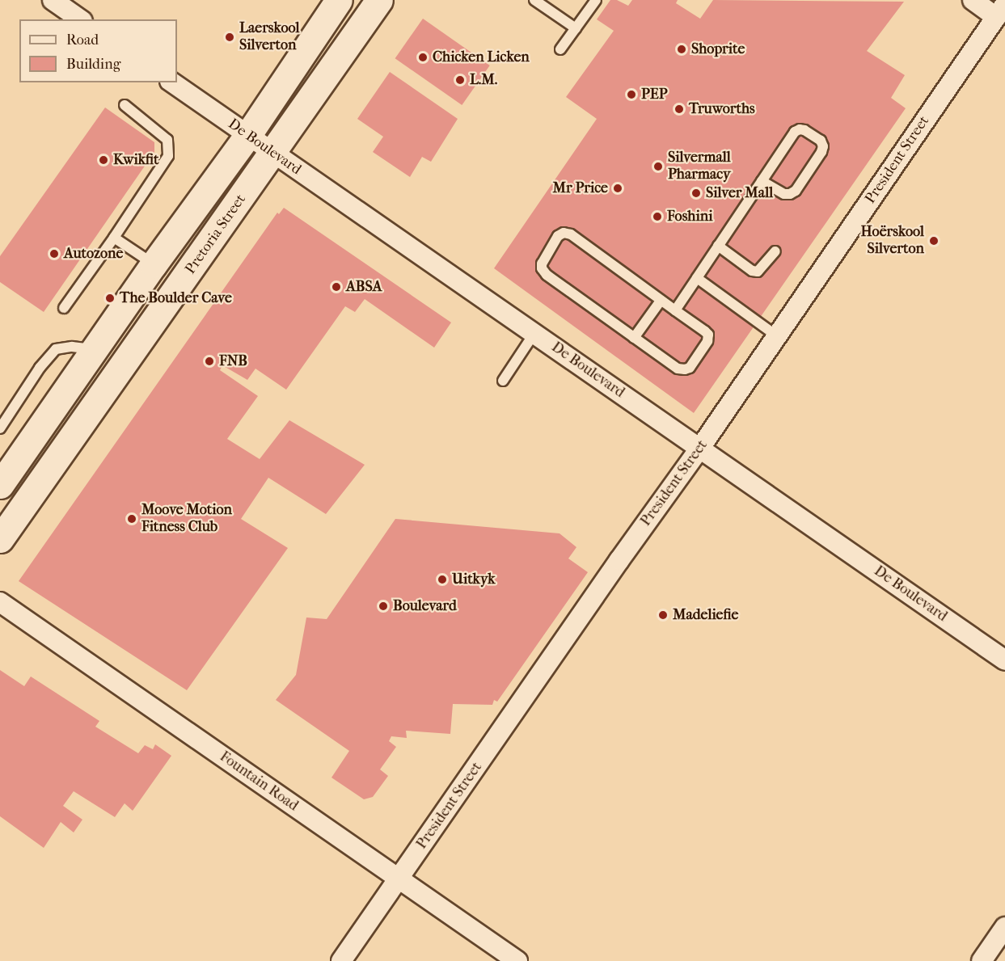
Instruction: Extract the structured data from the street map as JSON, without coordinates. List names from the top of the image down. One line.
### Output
{"streets":{"main road":["Pretoria Street"],"street":["De Boulevard","President Street","Fountain Road"]},"crossings":[["De Boulevard","President Street"],["De Boulevard","Pretoria Street"],["President Street","Fountain Road"]],"places":["Laerskool Silverton","Shoprite","Chicken Licken","L.M.","PEP","Truworths","Kwikfit","Silvermall Pharmacy","Mr Price","Silver Mall","Foshini","Hoërskool Silverton","Autozone","ABSA","The Boulder Cave","FNB","Moove Motion Fitness Club","Uitkyk","Boulevard","Madeliefie"],"legend":["Road","Building"]}
